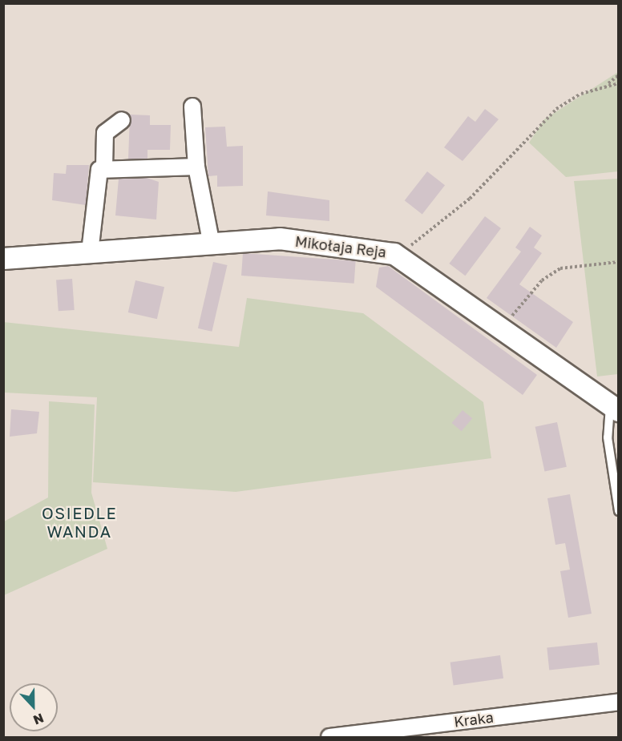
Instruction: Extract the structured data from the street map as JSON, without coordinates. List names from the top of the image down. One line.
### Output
{"streets":{"street":["Mikołaja Reja","Kraka"]},"districts":["OSIEDLE WANDA"],"north":"bottom"}
